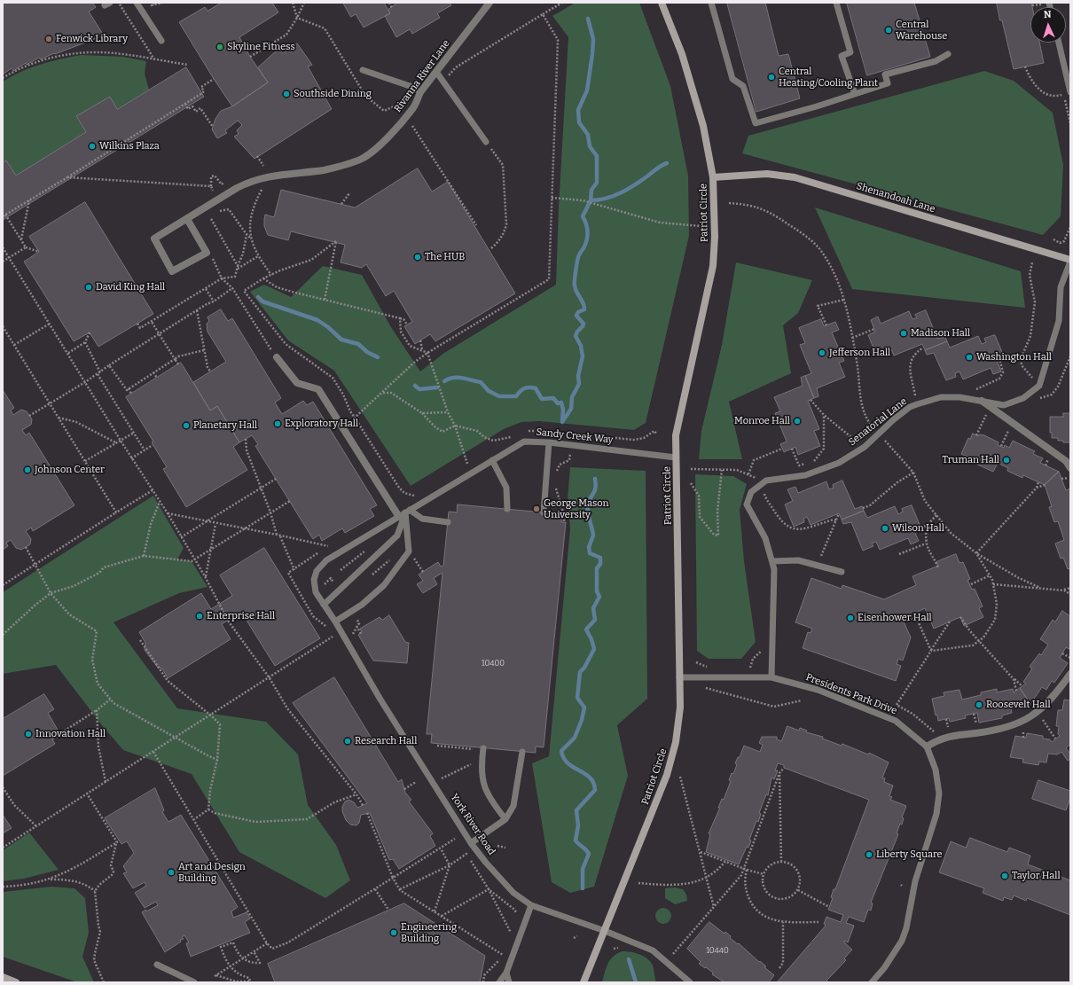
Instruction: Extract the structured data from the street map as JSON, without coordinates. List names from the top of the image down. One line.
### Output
{"streets":{"street":["Rivanna River Lane","Shenandoah Lane","Patriot Circle"],"lane":["Senatorial Lane","Sandy Creek Way","Presidents Park Drive","York River Road"]},"crossings":[["Shenandoah Lane","Patriot Circle"],["Shenandoah Lane","Senatorial Lane"],["Patriot Circle","Sandy Creek Way"],["Patriot Circle","Presidents Park Drive"],["Patriot Circle","York River Road"],["Sandy Creek Way","York River Road"]],"places":["Central Warehouse","Fenwick Library","Skyline Fitness","Central Heating/Cooling Plant","Southside Dining","Wilkins Plaza","The HUB","David King Hall","Madison Hall","Jefferson Hall","Washington Hall","Monroe Hall","Exploratory Hall","Planetary Hall","Truman Hall","Johnson Center","George Mason University","Wilson Hall","Enterprise Hall","Eisenhower Hall","Roosevelt Hall","Innovation Hall","Research Hall","Liberty Square","Art and Design Building","Taylor Hall","Engineering Building"],"house_numbers":["10400","10440"],"north":"top"}
